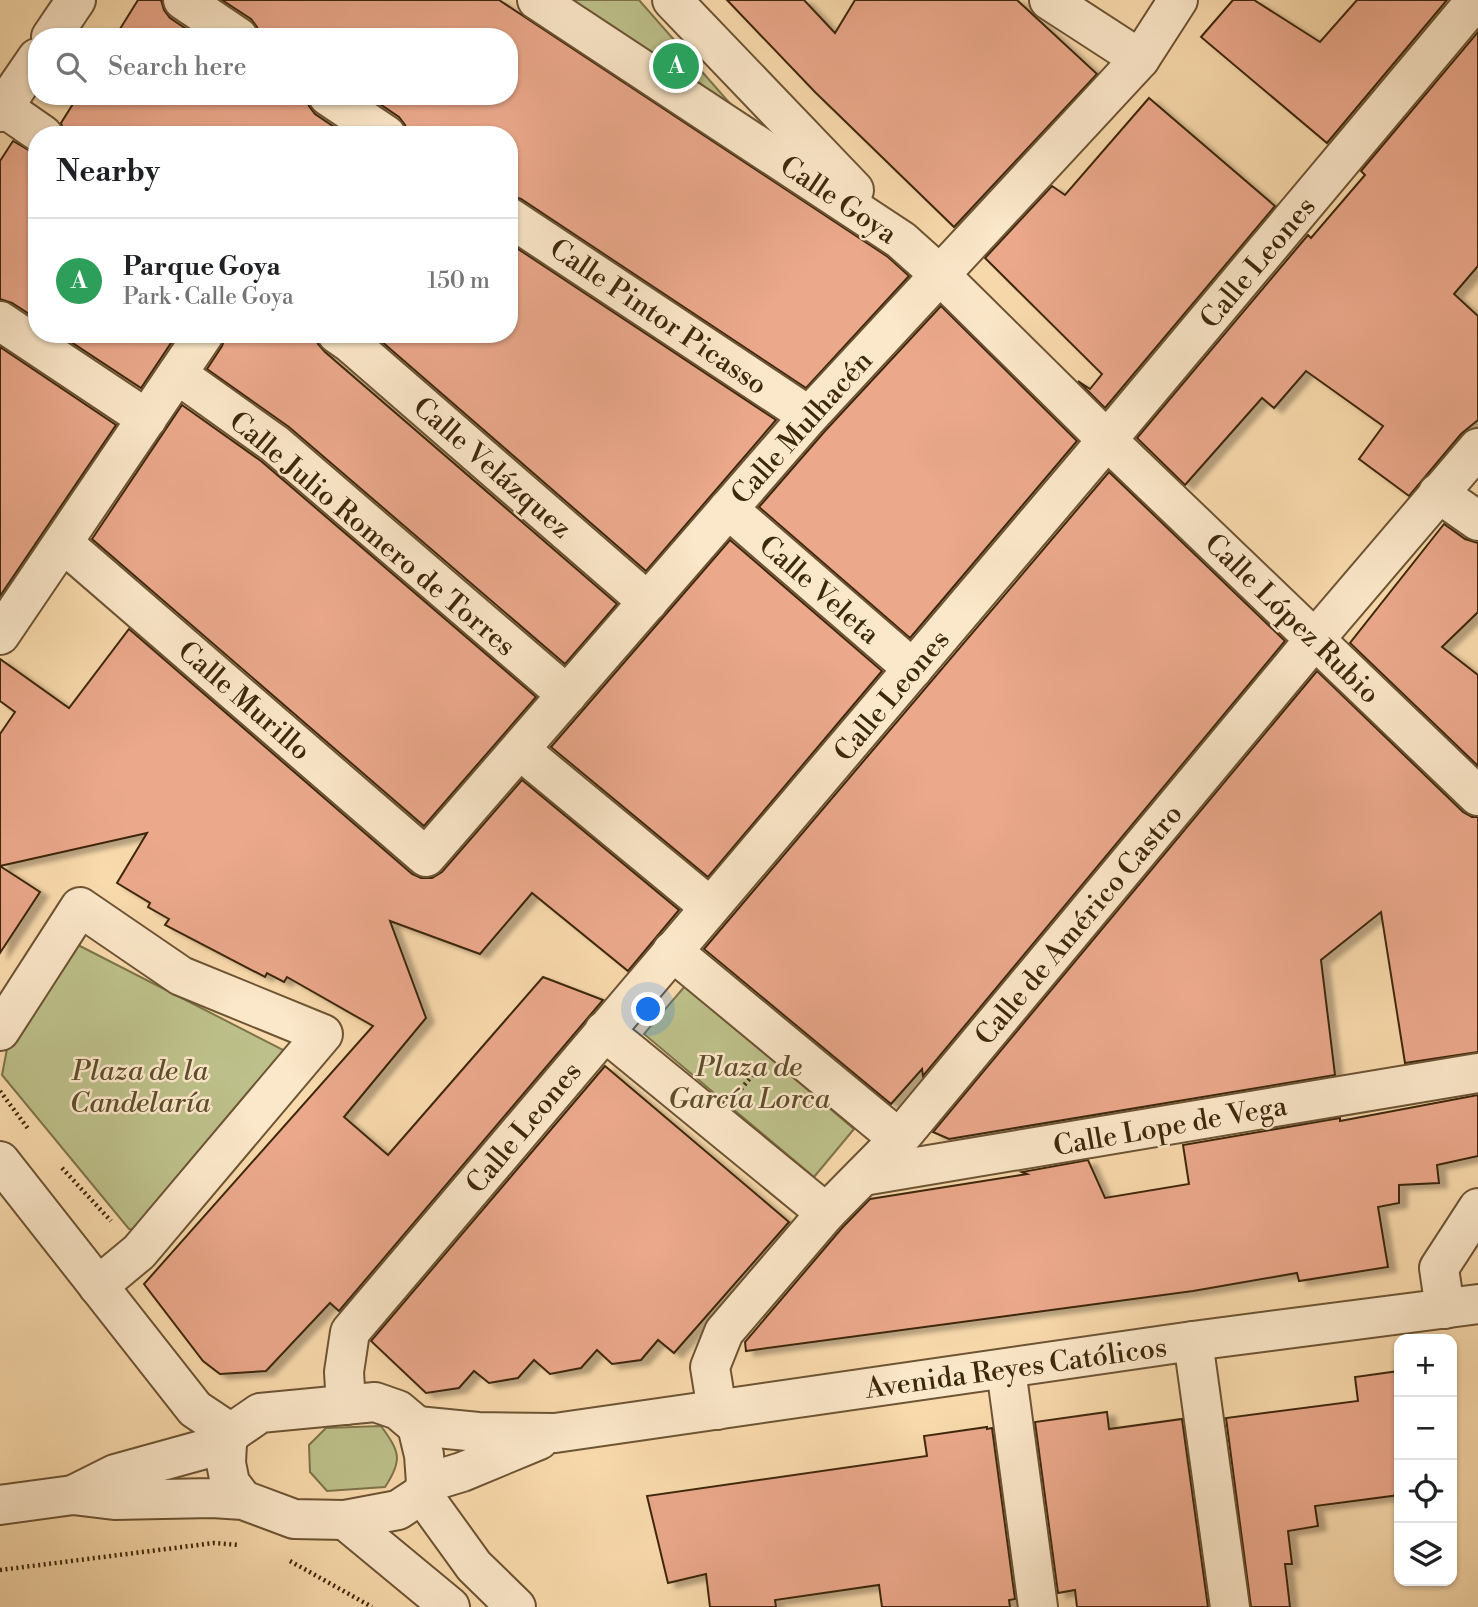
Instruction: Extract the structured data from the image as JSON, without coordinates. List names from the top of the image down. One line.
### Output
{"streets":{"street":["Calle Goya","Calle Leones","Calle Pintor Picasso","Calle Mulhacén","Calle Velázquez","Calle Julio Romero de Torres","Calle Veleta","Calle López Rubio","Calle Murillo","Calle de Américo Castro","Calle Lope de Vega","Avenida Reyes Católicos"]},"crossings":[["Calle Goya","Calle Leones"],["Calle Goya","Calle Mulhacén"],["Calle Goya","Calle López Rubio"],["Calle Leones","Calle Veleta"],["Calle Leones","Calle López Rubio"],["Calle Leones","Avenida Reyes Católicos"],["Calle Pintor Picasso","Calle Mulhacén"],["Calle Mulhacén","Calle Velázquez"],["Calle Mulhacén","Calle Julio Romero de Torres"],["Calle Mulhacén","Calle Veleta"],["Calle Mulhacén","Calle Murillo"],["Calle López Rubio","Calle de Américo Castro"],["Calle de Américo Castro","Calle Lope de Vega"],["Calle de Américo Castro","Avenida Reyes Católicos"]],"parks":["Plaza de García Lorca","Plaza de la Candelaría"],"page":{"search":"Search here","pins":"A","heading":"Nearby","list":[{"mark":"A","name":"Parque Goya","note":"Park · Calle Goya","value":"150 m"}],"map_buttons":["+","−"]}}
